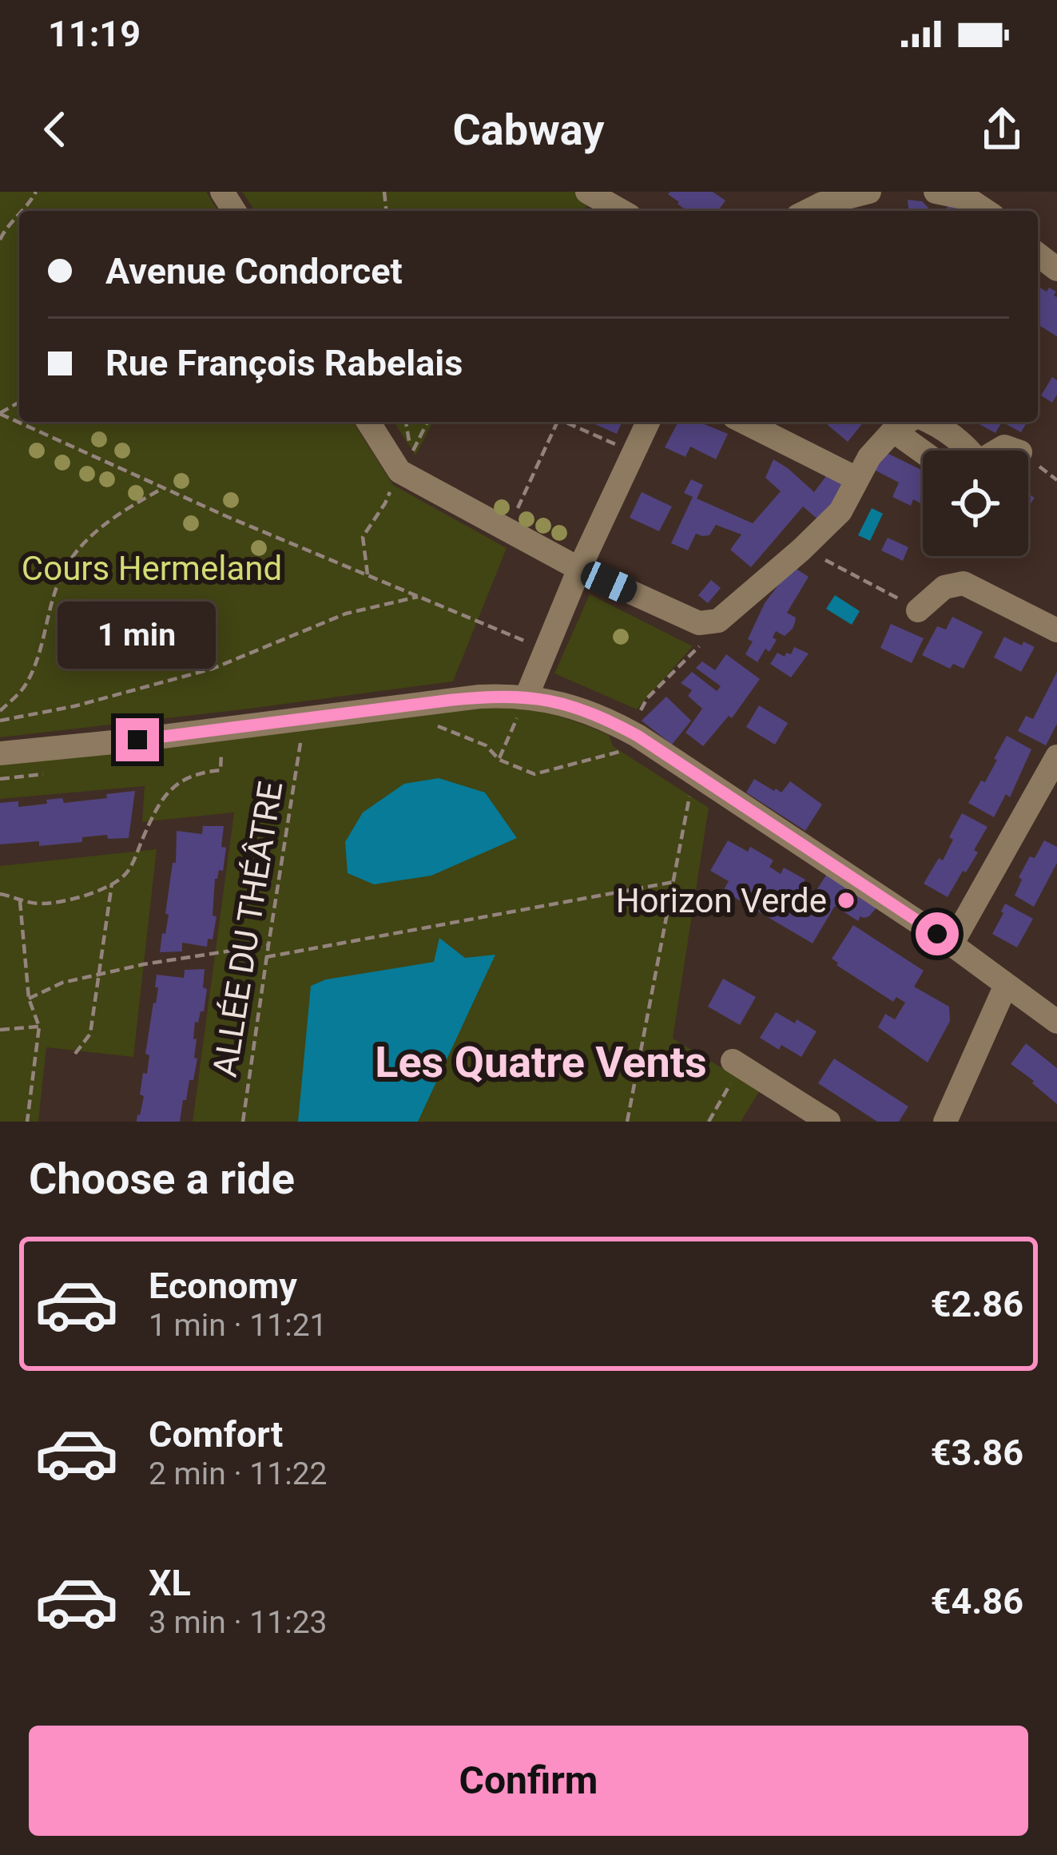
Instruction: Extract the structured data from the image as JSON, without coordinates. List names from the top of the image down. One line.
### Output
{"streets":{"path":["ALLÉE DU THÉÂTRE"]},"districts":["Les Quatre Vents"],"parks":["Cours Hermeland"],"places":["Horizon Verde"],"page":{"status":"11:19","header":"Cabway","banner":["Avenue Condorcet","Rue François Rabelais"],"bubble":"1 min","heading":"Choose a ride","list":[{"name":"Economy","note":"1 min · 11:21","value":"€2.86"},{"name":"Comfort","note":"2 min · 11:22","value":"€3.86"},{"name":"XL","note":"3 min · 11:23","value":"€4.86"}],"buttons":"Confirm"}}
